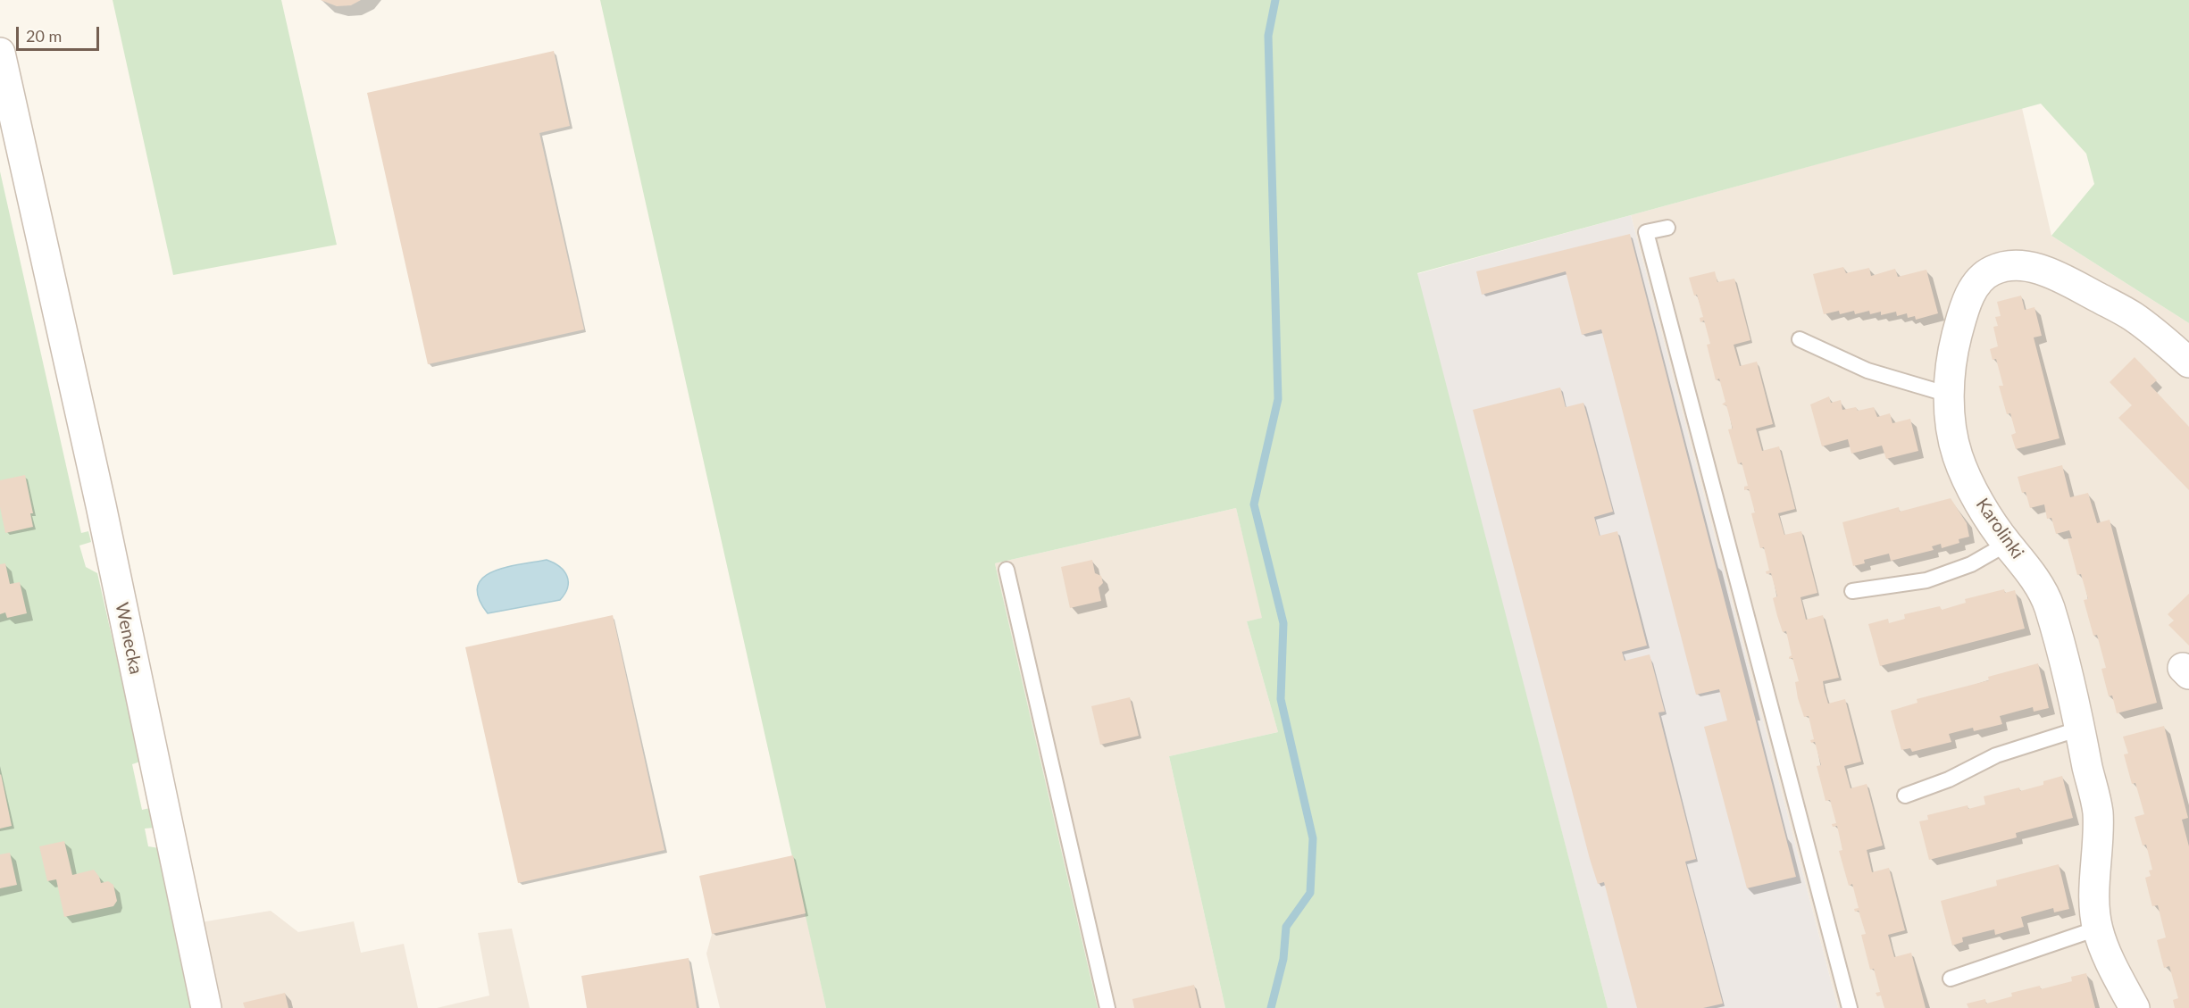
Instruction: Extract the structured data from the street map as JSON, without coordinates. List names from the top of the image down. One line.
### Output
{"streets":{"street":["Karolinki","Wenecka"]},"scale_bar":"20 m"}
